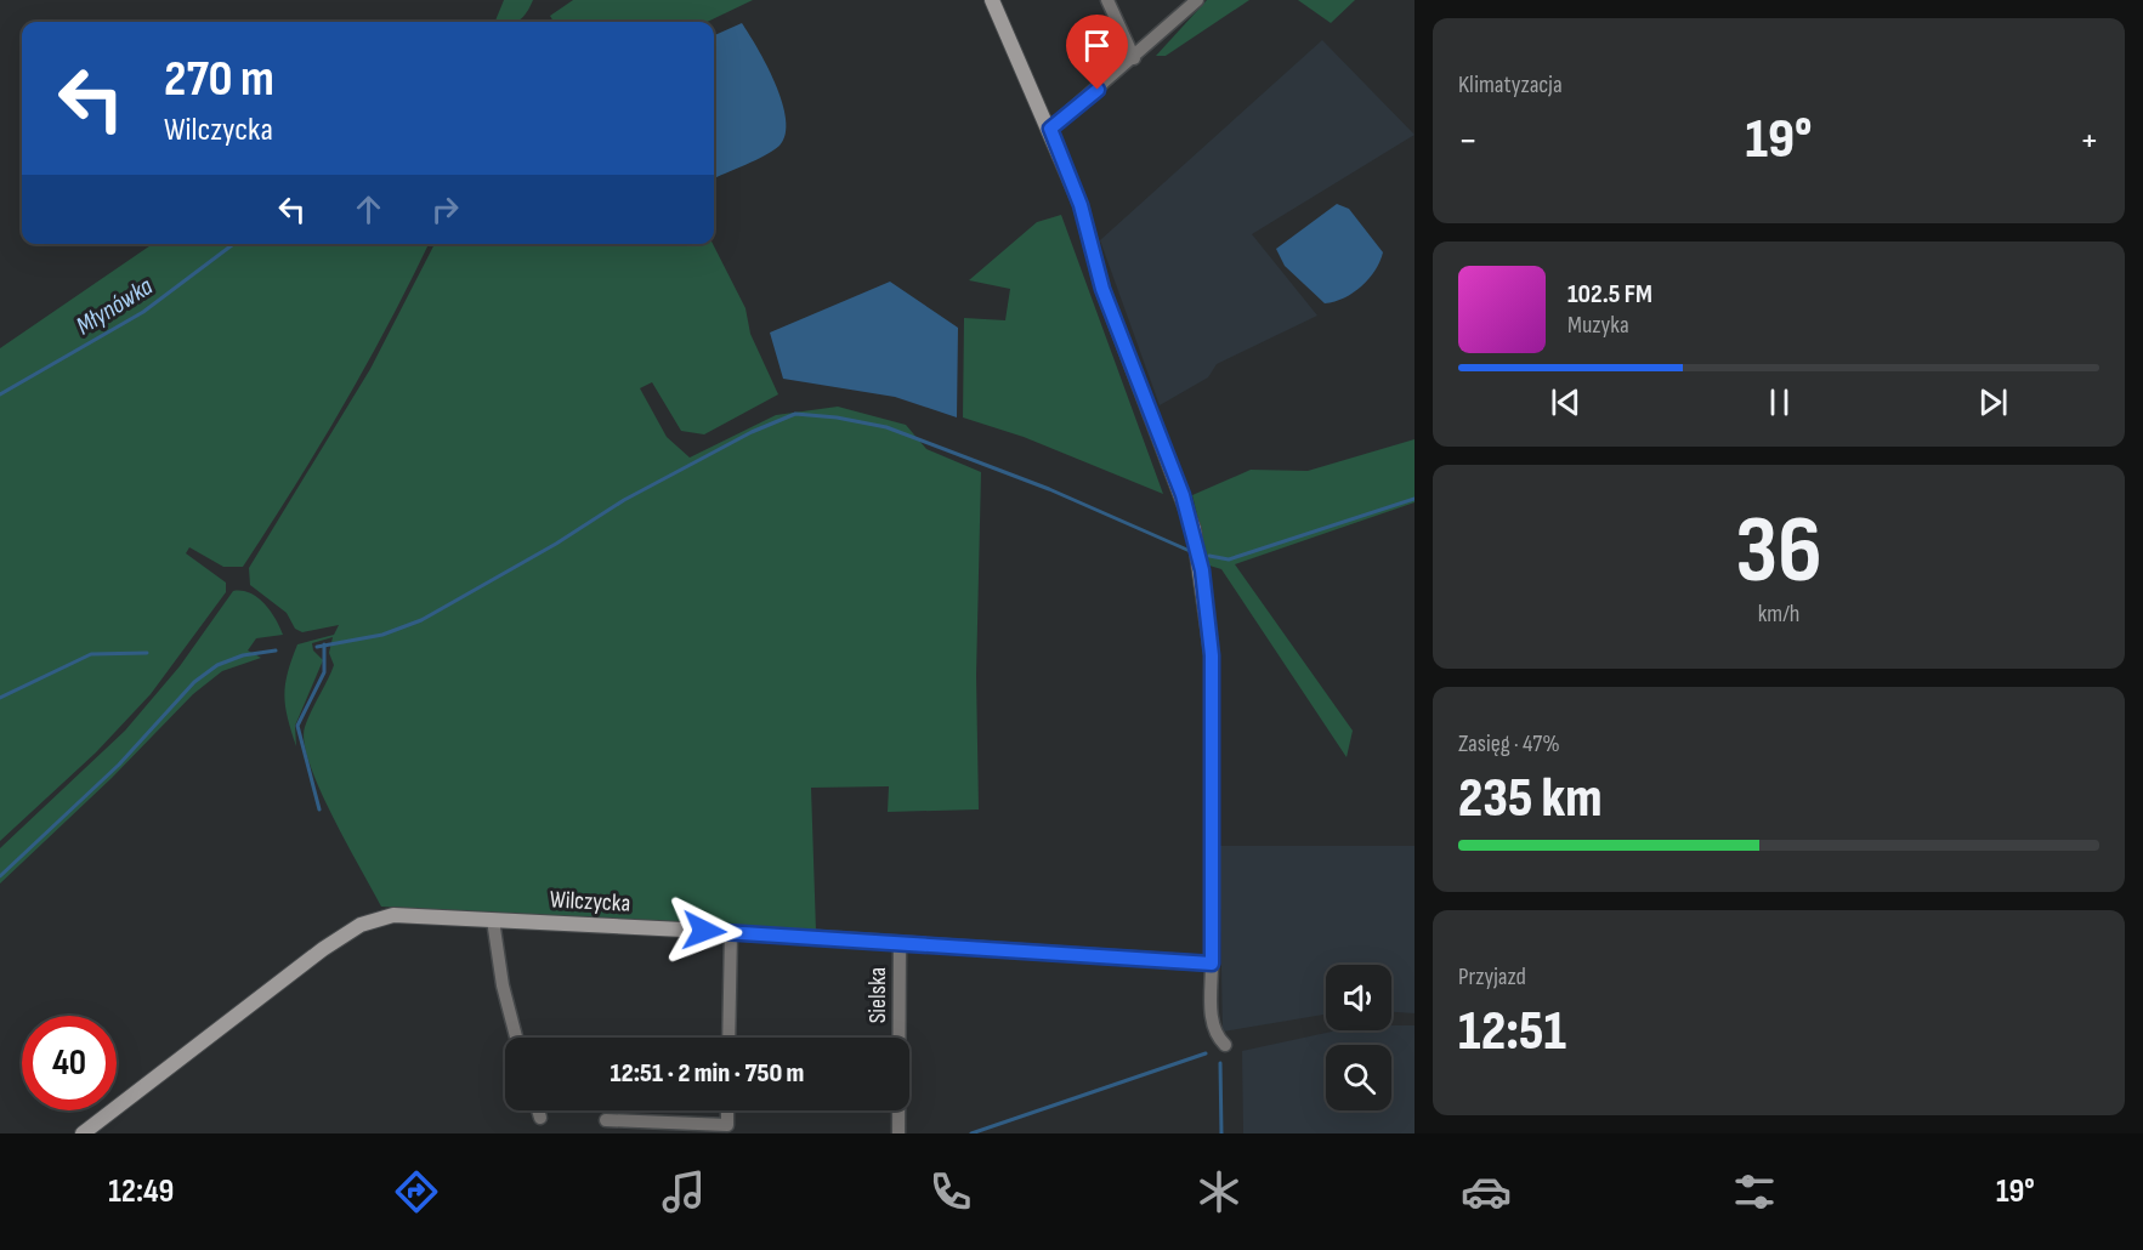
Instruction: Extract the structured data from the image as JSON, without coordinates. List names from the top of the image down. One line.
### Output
{"streets":{"street":["Wilczycka","Sielska"]},"crossings":[["Wilczycka","Sielska"]],"water":["Młynówka"],"page":{"tile":["Klimatyzacja",["36","km/h"],["Zasięg · 47%","235 km"],["Przyjazd","12:51"]],"turn":["270 m","Wilczycka"],"heat":["−","19°","+"],"song":["102.5 FM","Muzyka"],"limit":"40","trip":"12:51 · 2 min · 750 m","tabs":["12:49","19°"]}}
